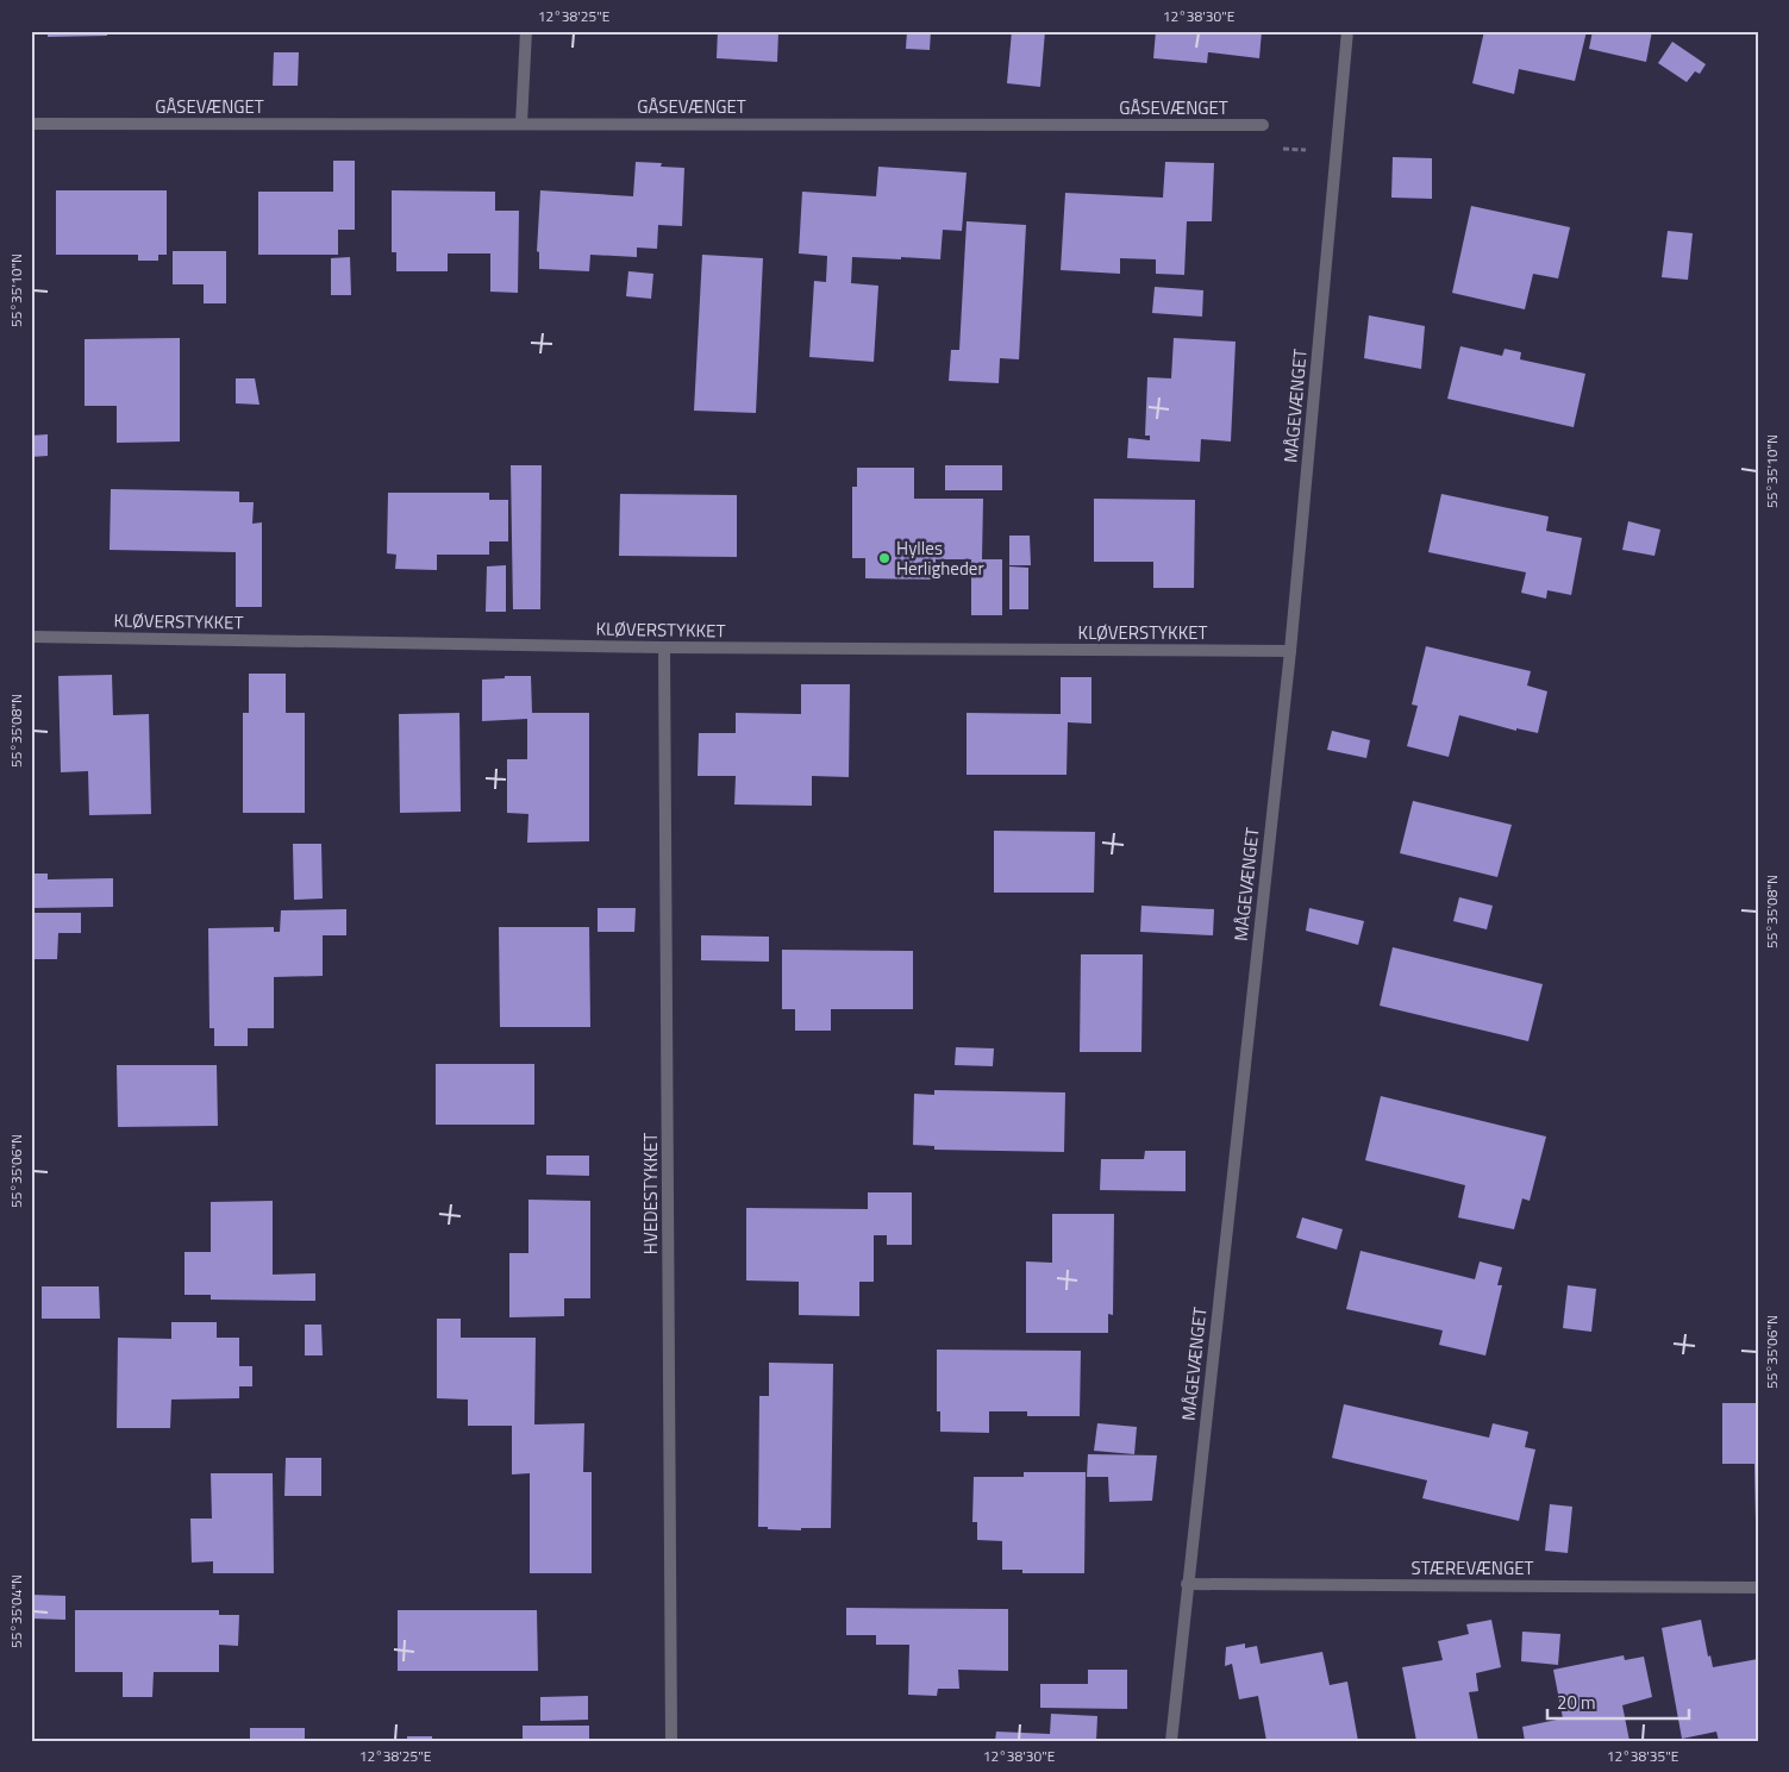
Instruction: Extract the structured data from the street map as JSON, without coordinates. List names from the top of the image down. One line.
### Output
{"streets":{"street":["GÅSEVÆNGET","MÅGEVÆNGET","KLØVERSTYKKET","HVEDESTYKKET","STÆREVÆNGET"]},"crossings":[["MÅGEVÆNGET","KLØVERSTYKKET"],["MÅGEVÆNGET","STÆREVÆNGET"],["KLØVERSTYKKET","HVEDESTYKKET"]],"places":["Hylles Herligheder"],"scale_bar":"20 m","coordinates":["12°38'25\"E","12°38'30\"E","55°35'10\"N","55°35'08\"N","55°35'06\"N","55°35'04\"N","12°38'35\"E"]}
